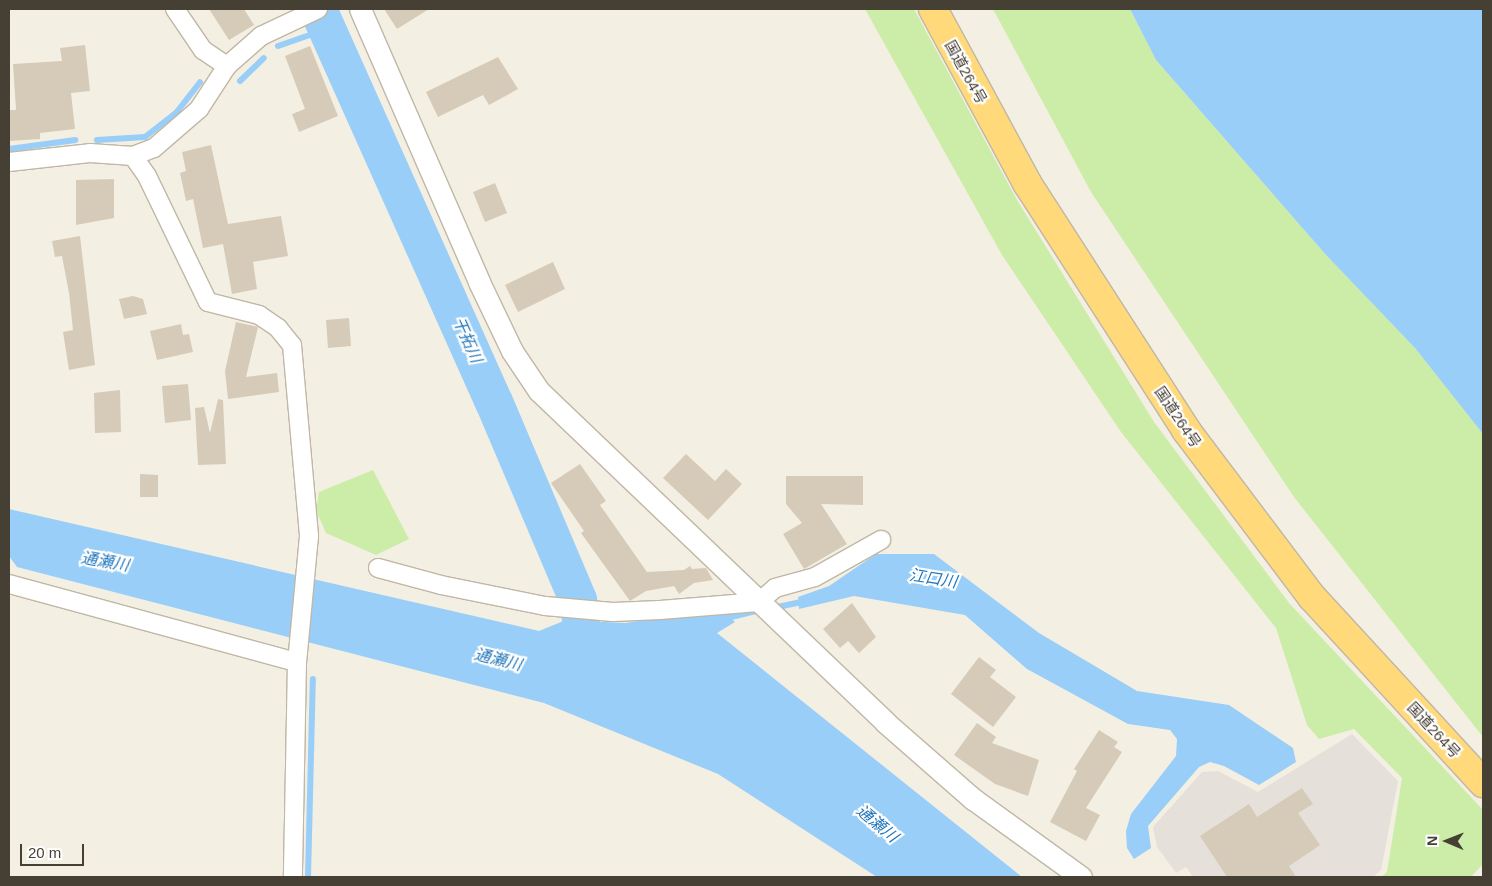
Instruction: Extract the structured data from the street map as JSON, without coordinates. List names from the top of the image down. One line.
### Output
{"streets":{"highway":["国道264号"]},"water":["干拓川","通瀬川","江口川"],"scale_bar":"20 m","north":"left"}
